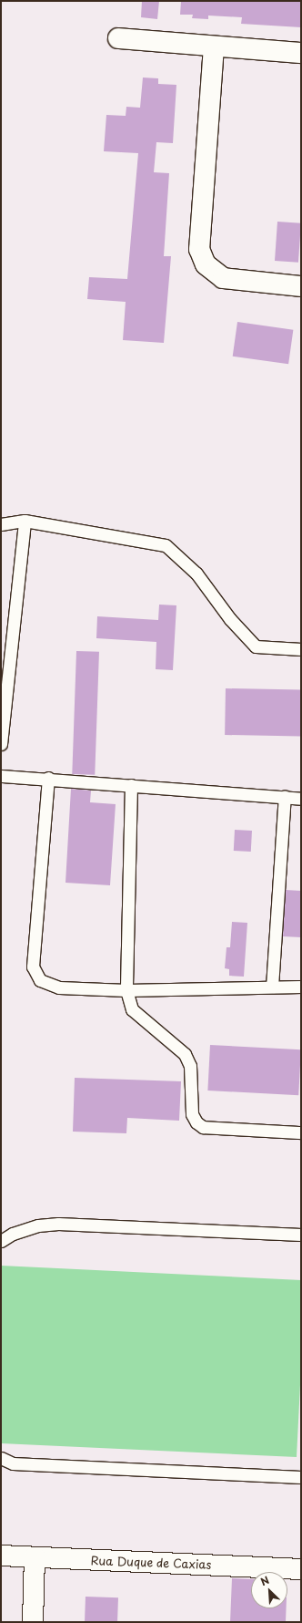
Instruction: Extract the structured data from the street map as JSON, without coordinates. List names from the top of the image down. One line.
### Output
{"streets":{"street":["Rua Duque de Caxias"]},"north":"top left"}
